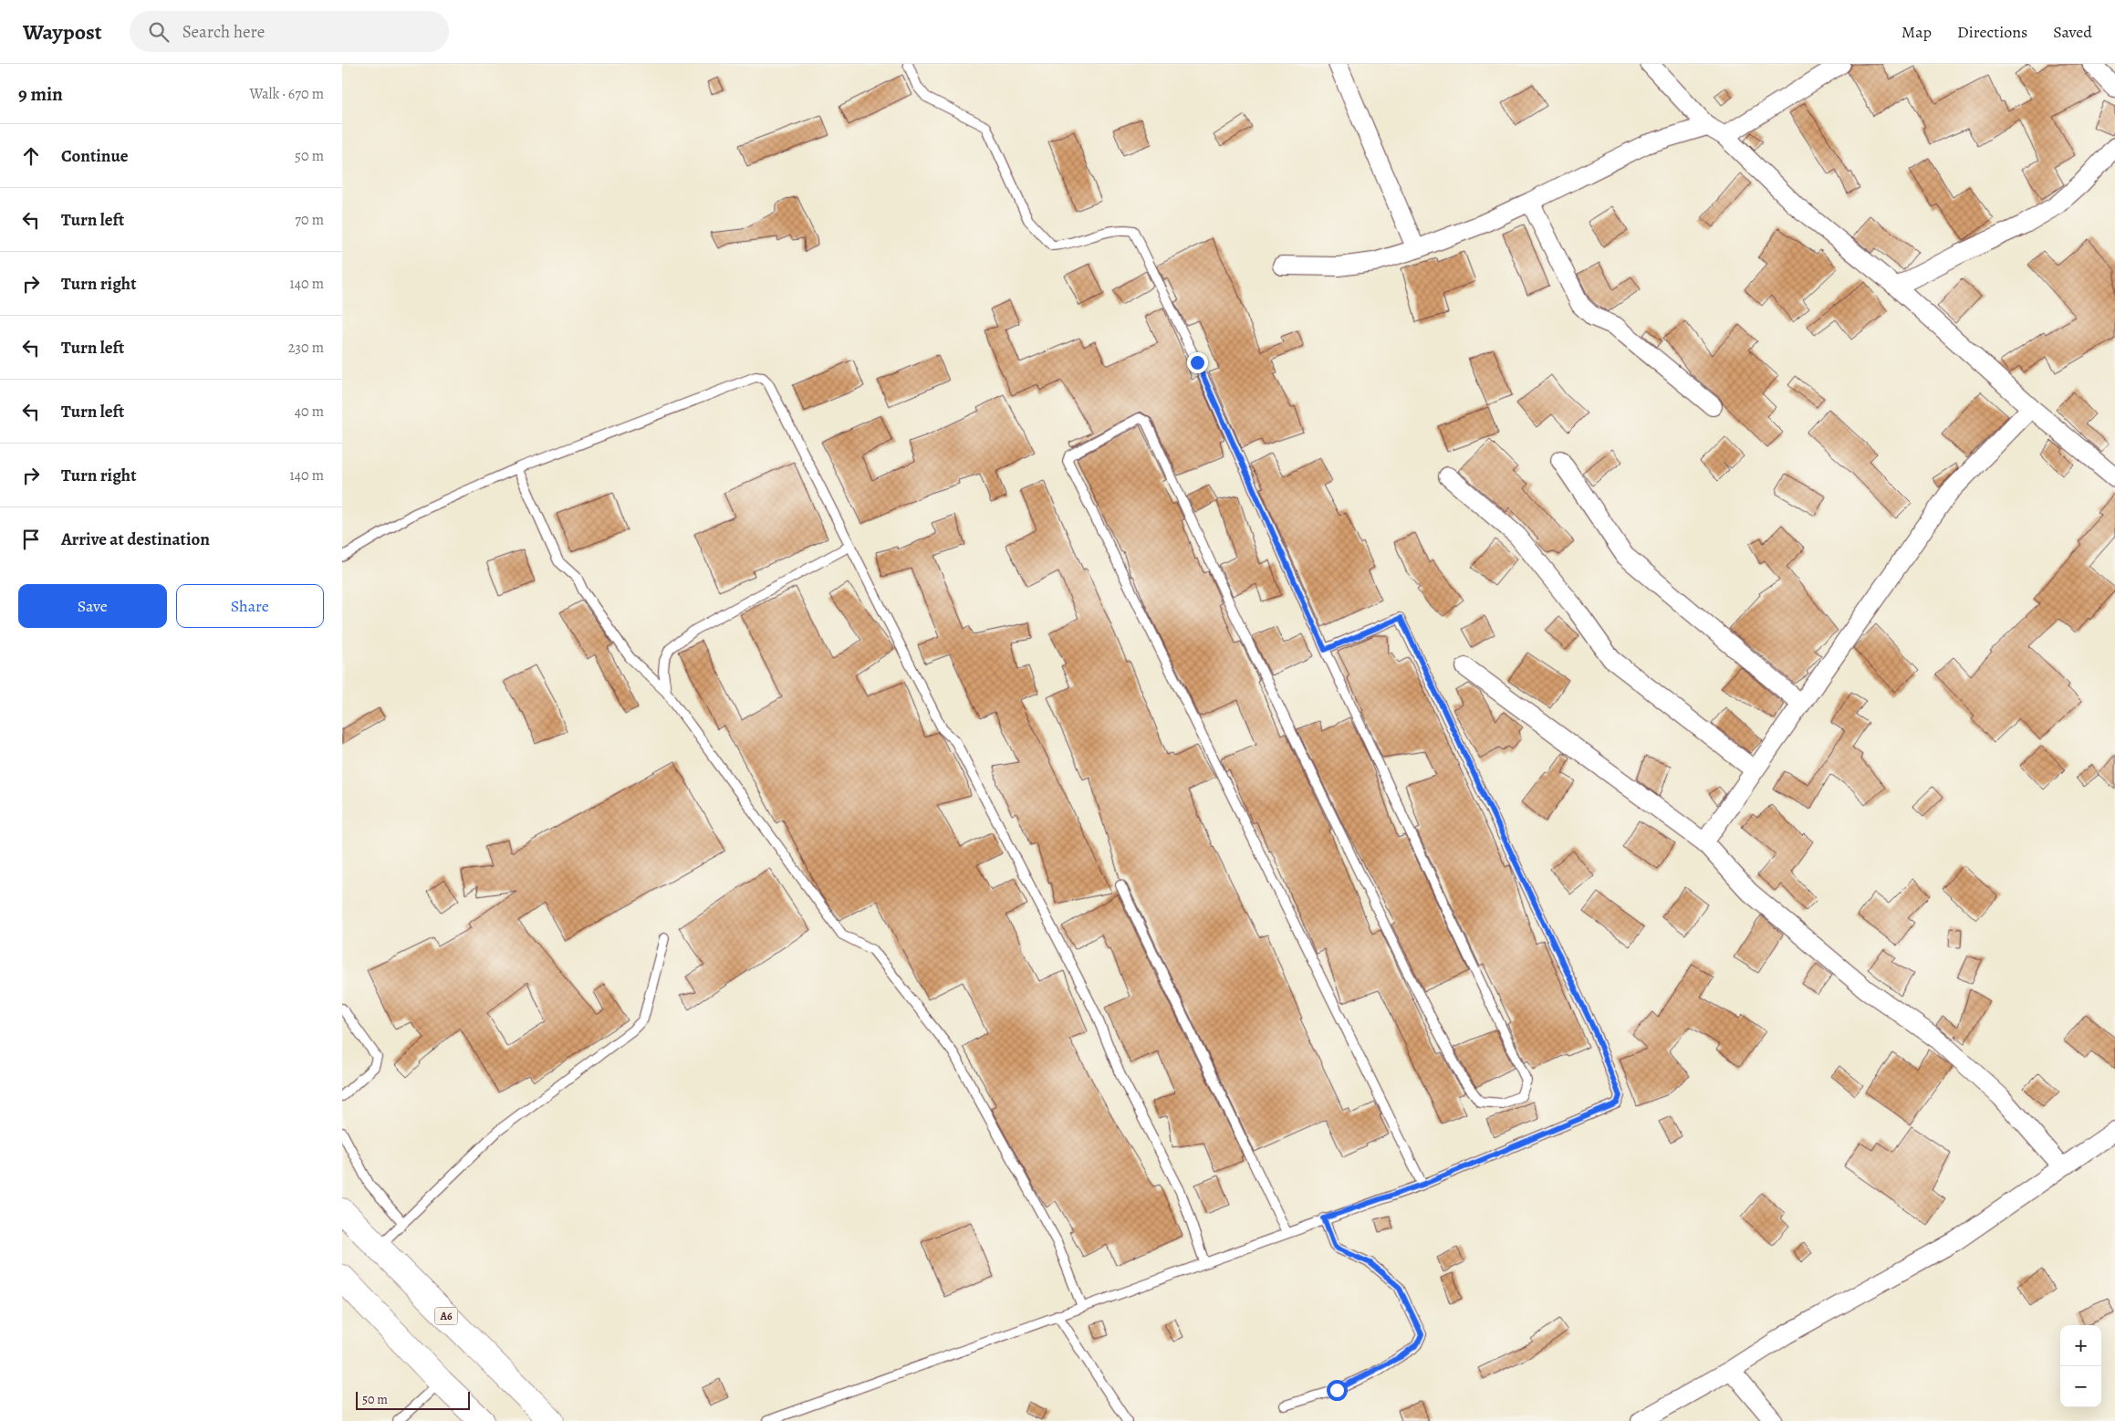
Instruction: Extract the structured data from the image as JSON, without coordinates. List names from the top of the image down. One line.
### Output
{"streets":{"highway":["A6"]},"scale_bar":"50 m","page":{"header":"Waypost","search":"Search here","nav":["Map","Directions","Saved"],"heading":["9 min","Walk · 670 m"],"list":[["Continue","50 m"],["Turn left","70 m"],["Turn right","140 m"],["Turn left","230 m"],["Turn left","40 m"],["Turn right","140 m"],"Arrive at destination"],"buttons":["Save","Share"],"map_buttons":["+","−"],"scale":"50 m"}}
